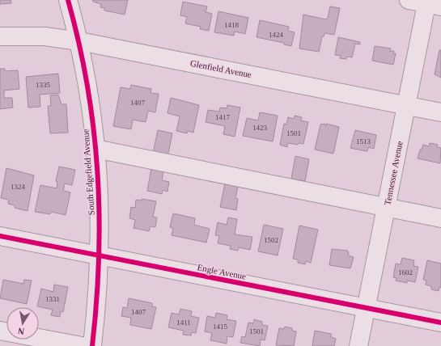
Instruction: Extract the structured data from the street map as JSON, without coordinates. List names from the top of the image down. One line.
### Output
{"streets":{"street":["Glenfield Avenue","South Edgefield Avenue","Tennessee Avenue","Engle Avenue"]},"crossings":[["Glenfield Avenue","South Edgefield Avenue"],["Glenfield Avenue","Tennessee Avenue"],["South Edgefield Avenue","Engle Avenue"],["Tennessee Avenue","Engle Avenue"]],"house_numbers":["1418","1424","1335","1407","1417","1423","1501","1513","1324","1502","1602","1331","1407","1411","1415","1501"],"north":"bottom"}
